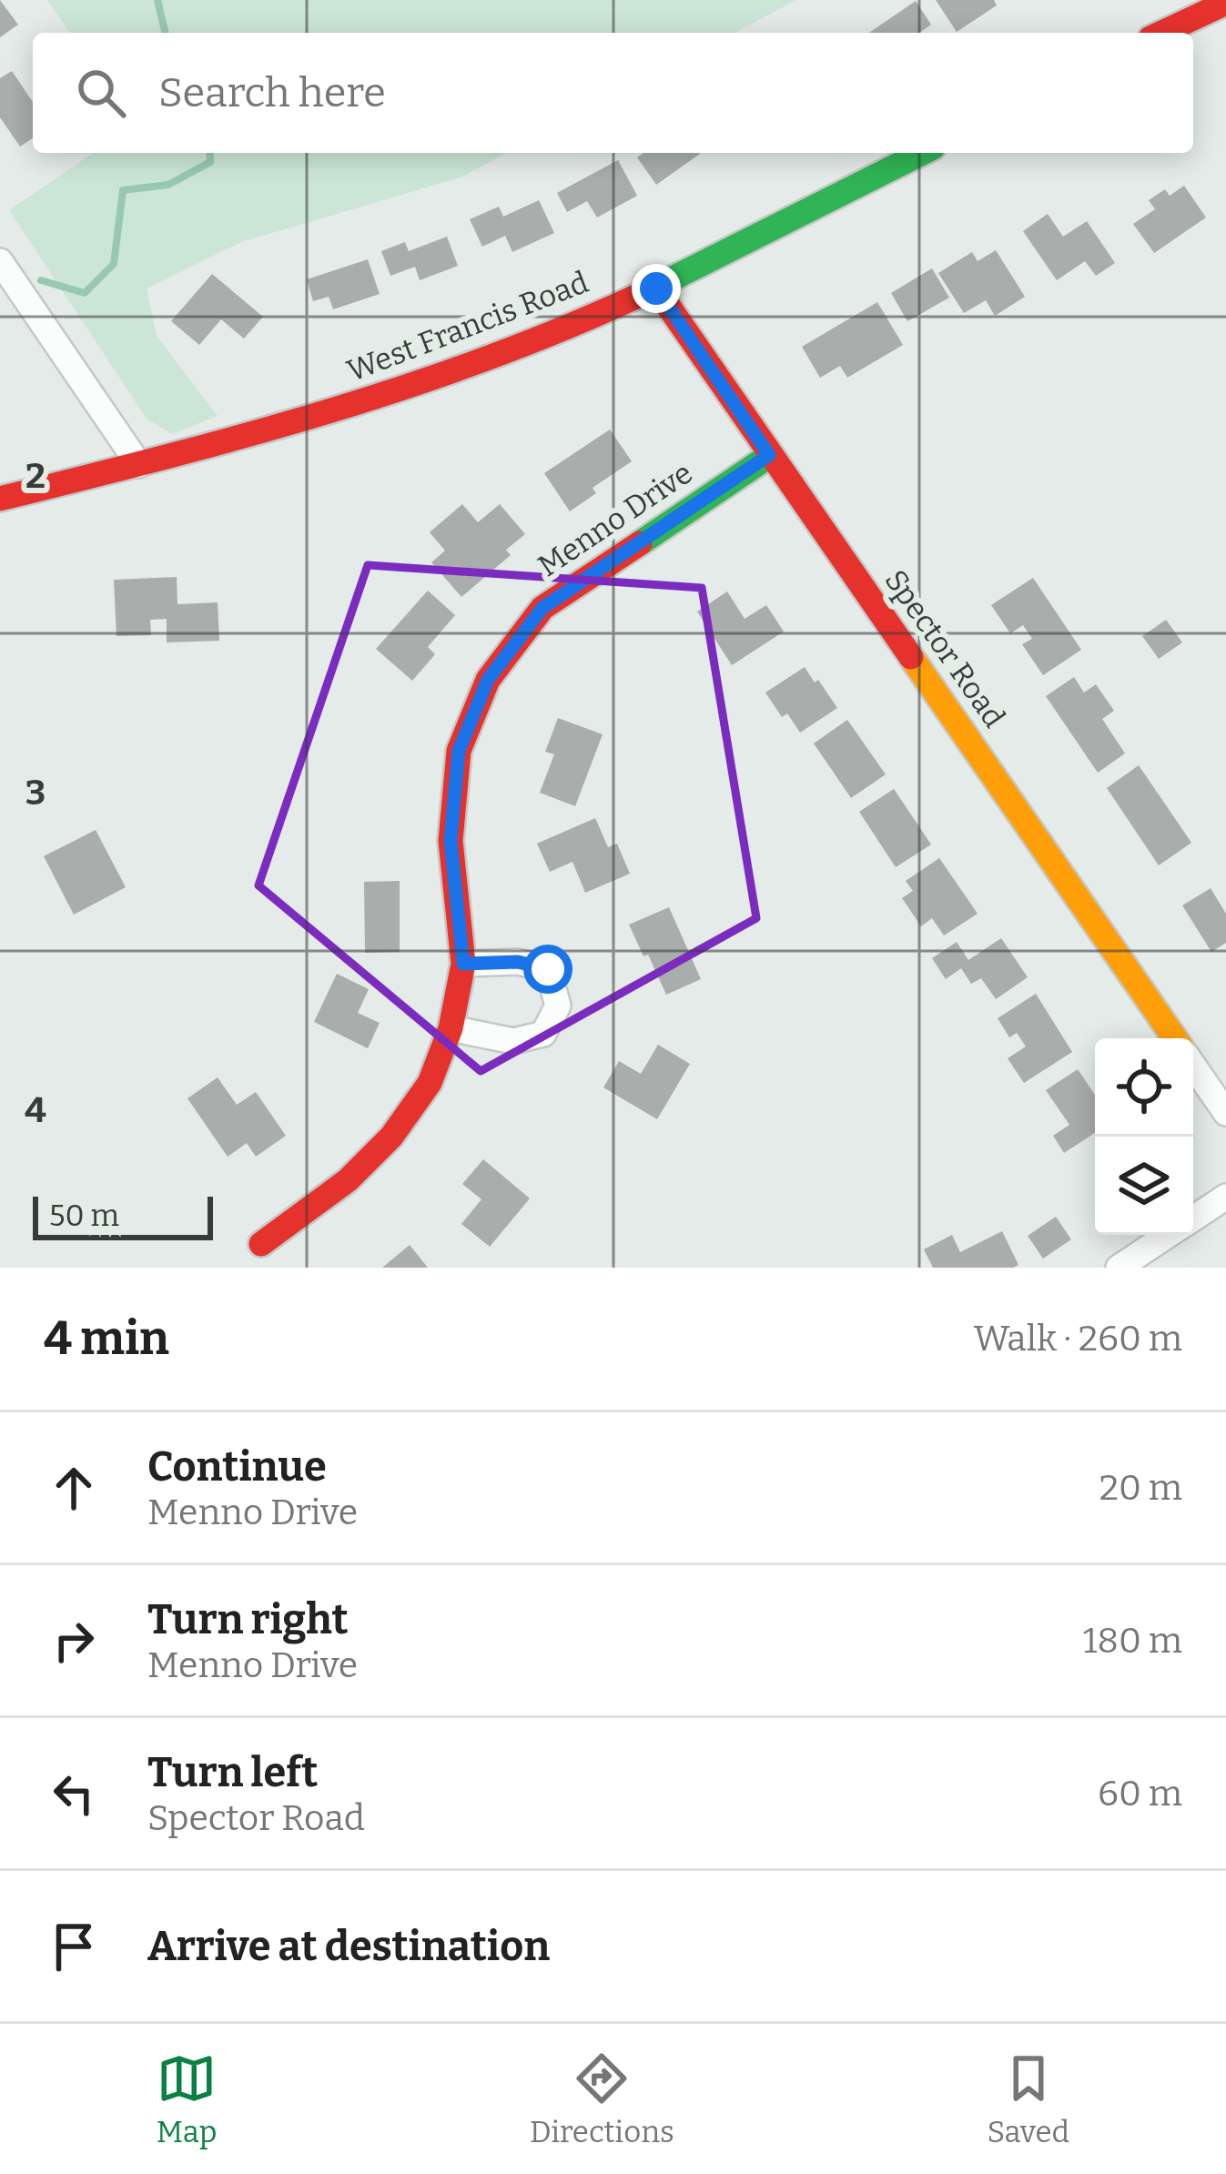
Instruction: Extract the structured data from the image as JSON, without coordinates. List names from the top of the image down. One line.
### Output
{"streets":{"street":["West Francis Road","Menno Drive","Spector Road"]},"crossings":[["West Francis Road","Spector Road"],["Menno Drive","Spector Road"]],"scale_bar":"50 m","page":{"search":"Search here","scale":"50 m","heading":["4 min","Walk · 260 m"],"list":[["Continue","Menno Drive","20 m"],["Turn right","Menno Drive","180 m"],["Turn left","Spector Road","60 m"],"Arrive at destination"],"nav":["Map","Directions","Saved"]},"grid":{"rows":["2","3","4"]}}
